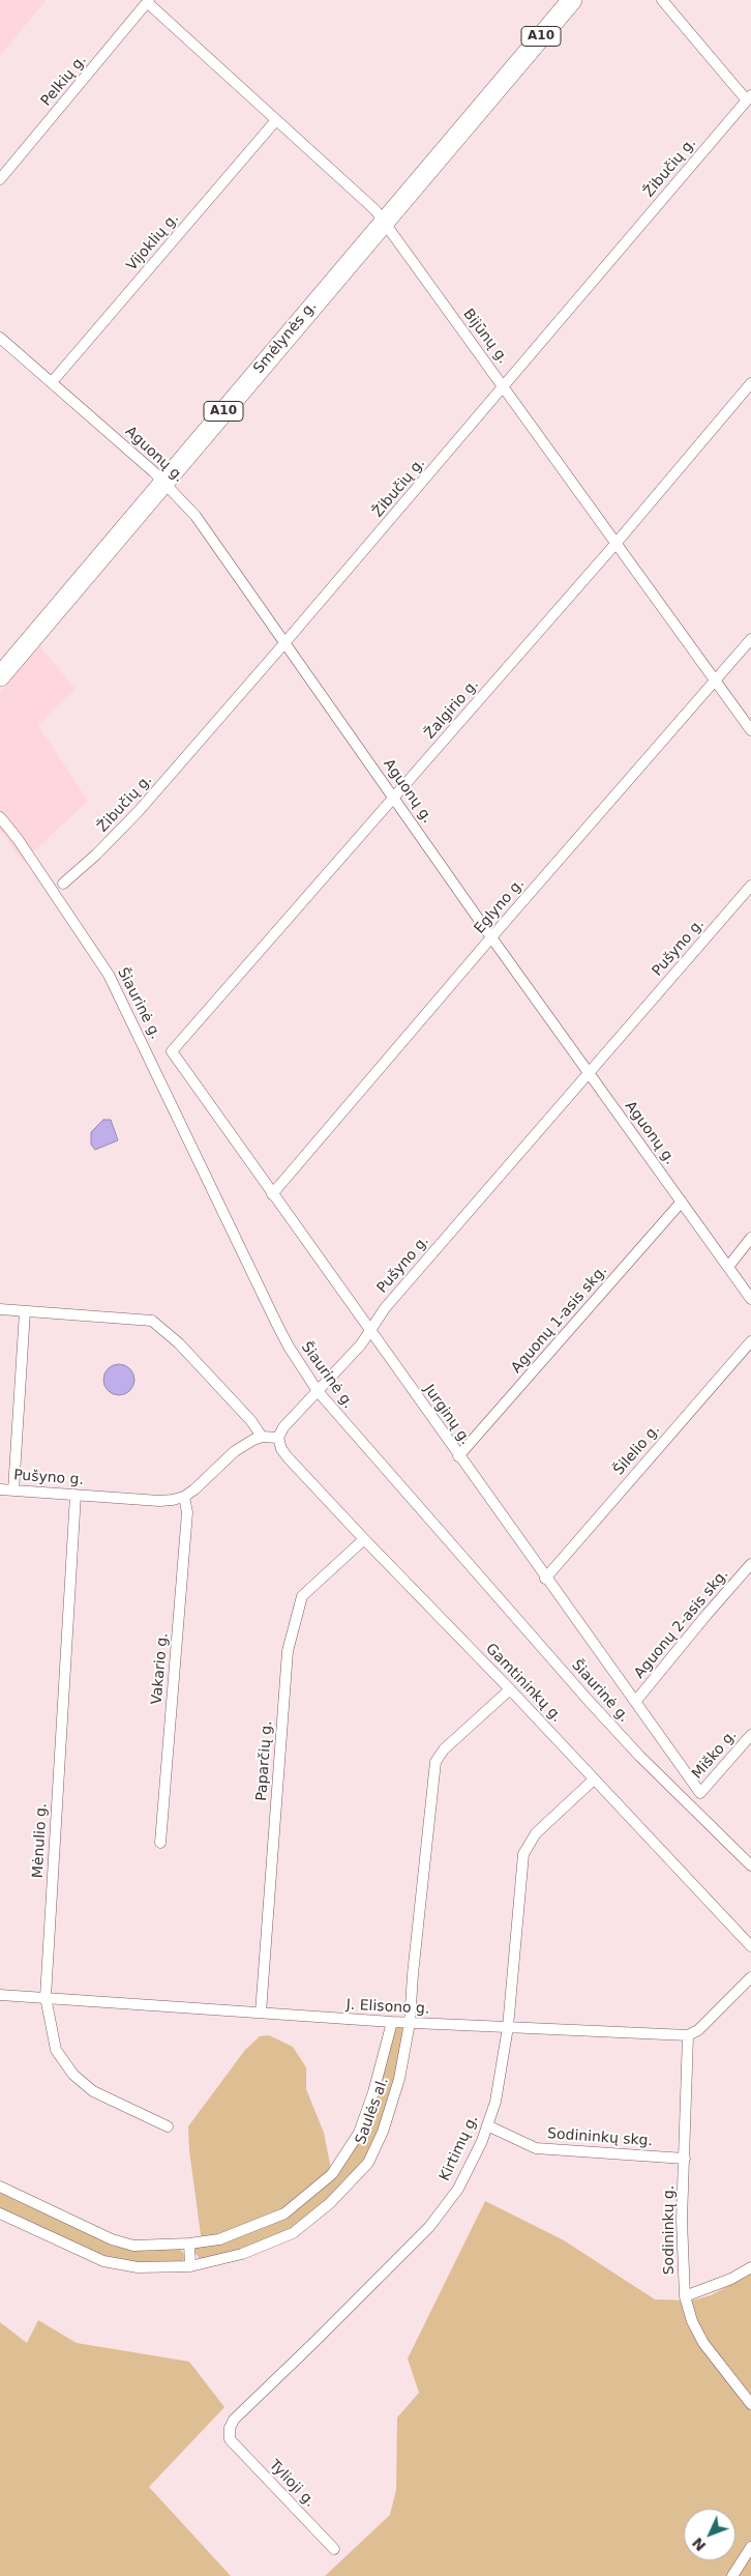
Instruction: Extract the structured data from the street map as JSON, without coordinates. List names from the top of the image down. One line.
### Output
{"streets":{"highway":["A10","Smėlynės g."],"street":["Pelkių g.","Žibučių g.","Vijoklių g.","Bijūnų g.","Aguonų g.","Žalgirio g.","Eglyno g.","Pušyno g.","Šiaurinė g.","Aguonų 1-asis skg.","Jurginų g.","Šilelio g.","Aguonų 2-asis skg.","Vakario g.","Gamtininkų g.","Miško g.","Paparčių g.","Mėnulio g.","J. Elisono g.","Saulės al.","Sodininkų skg.","Kirtimų g.","Sodininkų g.","Tylioji g."]},"crossings":[["Pelkių g.","Bijūnų g."],["Žibučių g.","Bijūnų g."],["Žibučių g.","Aguonų g."],["Vijoklių g.","Bijūnų g."],["Vijoklių g.","Aguonų g."],["Bijūnų g.","Smėlynės g."],["Bijūnų g.","Žalgirio g."],["Bijūnų g.","Eglyno g."],["Smėlynės g.","Aguonų g."],["Aguonų g.","Žalgirio g."],["Aguonų g.","Eglyno g."],["Aguonų g.","Pušyno g."],["Aguonų g.","Aguonų 1-asis skg."],["Žalgirio g.","Jurginų g."],["Eglyno g.","Jurginų g."],["Pušyno g.","Šiaurinė g."],["Pušyno g.","Jurginų g."],["Pušyno g.","Vakario g."],["Pušyno g.","Gamtininkų g."],["Pušyno g.","Mėnulio g."],["Aguonų 1-asis skg.","Jurginų g."],["Jurginų g.","Šilelio g."],["Jurginų g.","Aguonų 2-asis skg."],["Jurginų g.","Miško g."],["Gamtininkų g.","Paparčių g."],["Gamtininkų g.","Saulės al."],["Gamtininkų g.","Kirtimų g."],["Paparčių g.","J. Elisono g."],["Mėnulio g.","J. Elisono g."],["J. Elisono g.","Saulės al."],["J. Elisono g.","Kirtimų g."],["J. Elisono g.","Sodininkų g."],["Sodininkų skg.","Kirtimų g."],["Sodininkų skg.","Sodininkų g."],["Kirtimų g.","Tylioji g."]],"north":"bottom left"}
